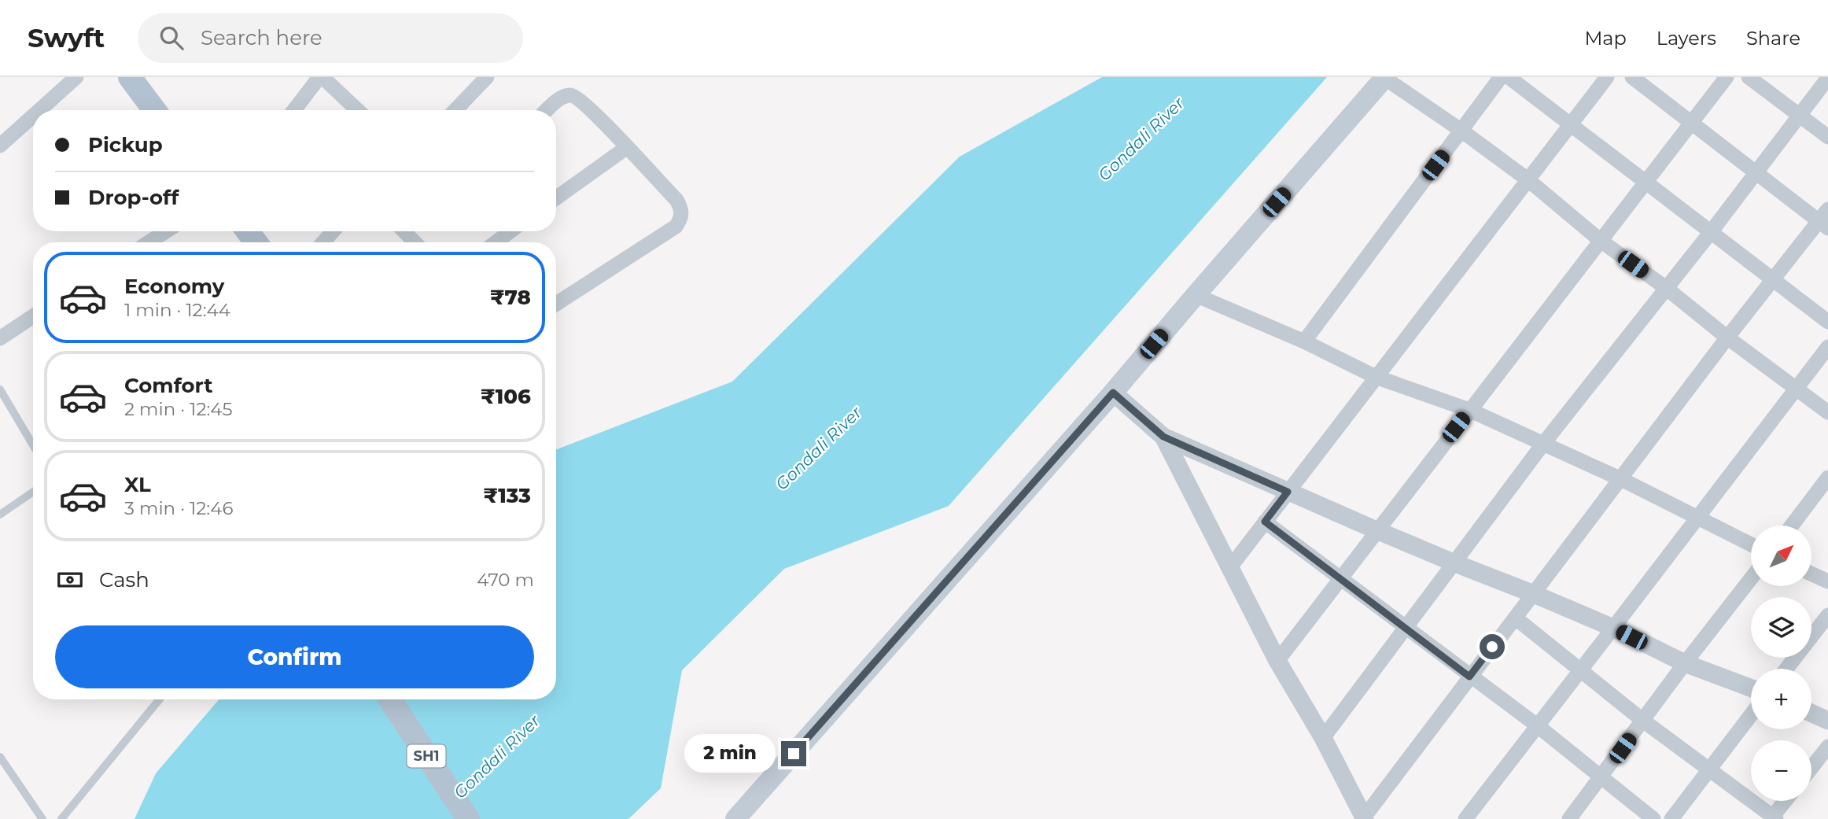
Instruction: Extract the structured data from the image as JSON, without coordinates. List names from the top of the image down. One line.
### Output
{"streets":{"main road":["SH1"]},"water":["Gondali River"],"north":"top right","page":{"header":"Swyft","search":"Search here","nav":["Map","Layers","Share"],"banner":["Pickup","Drop-off"],"list":[{"name":"Economy","note":"1 min · 12:44","value":"₹78"},{"name":"Comfort","note":"2 min · 12:45","value":"₹106"},{"name":"XL","note":"3 min · 12:46","value":"₹133"}],"map_buttons":["+","−"],"pay":["Cash","470 m"],"buttons":"Confirm","bubble":"2 min"}}
